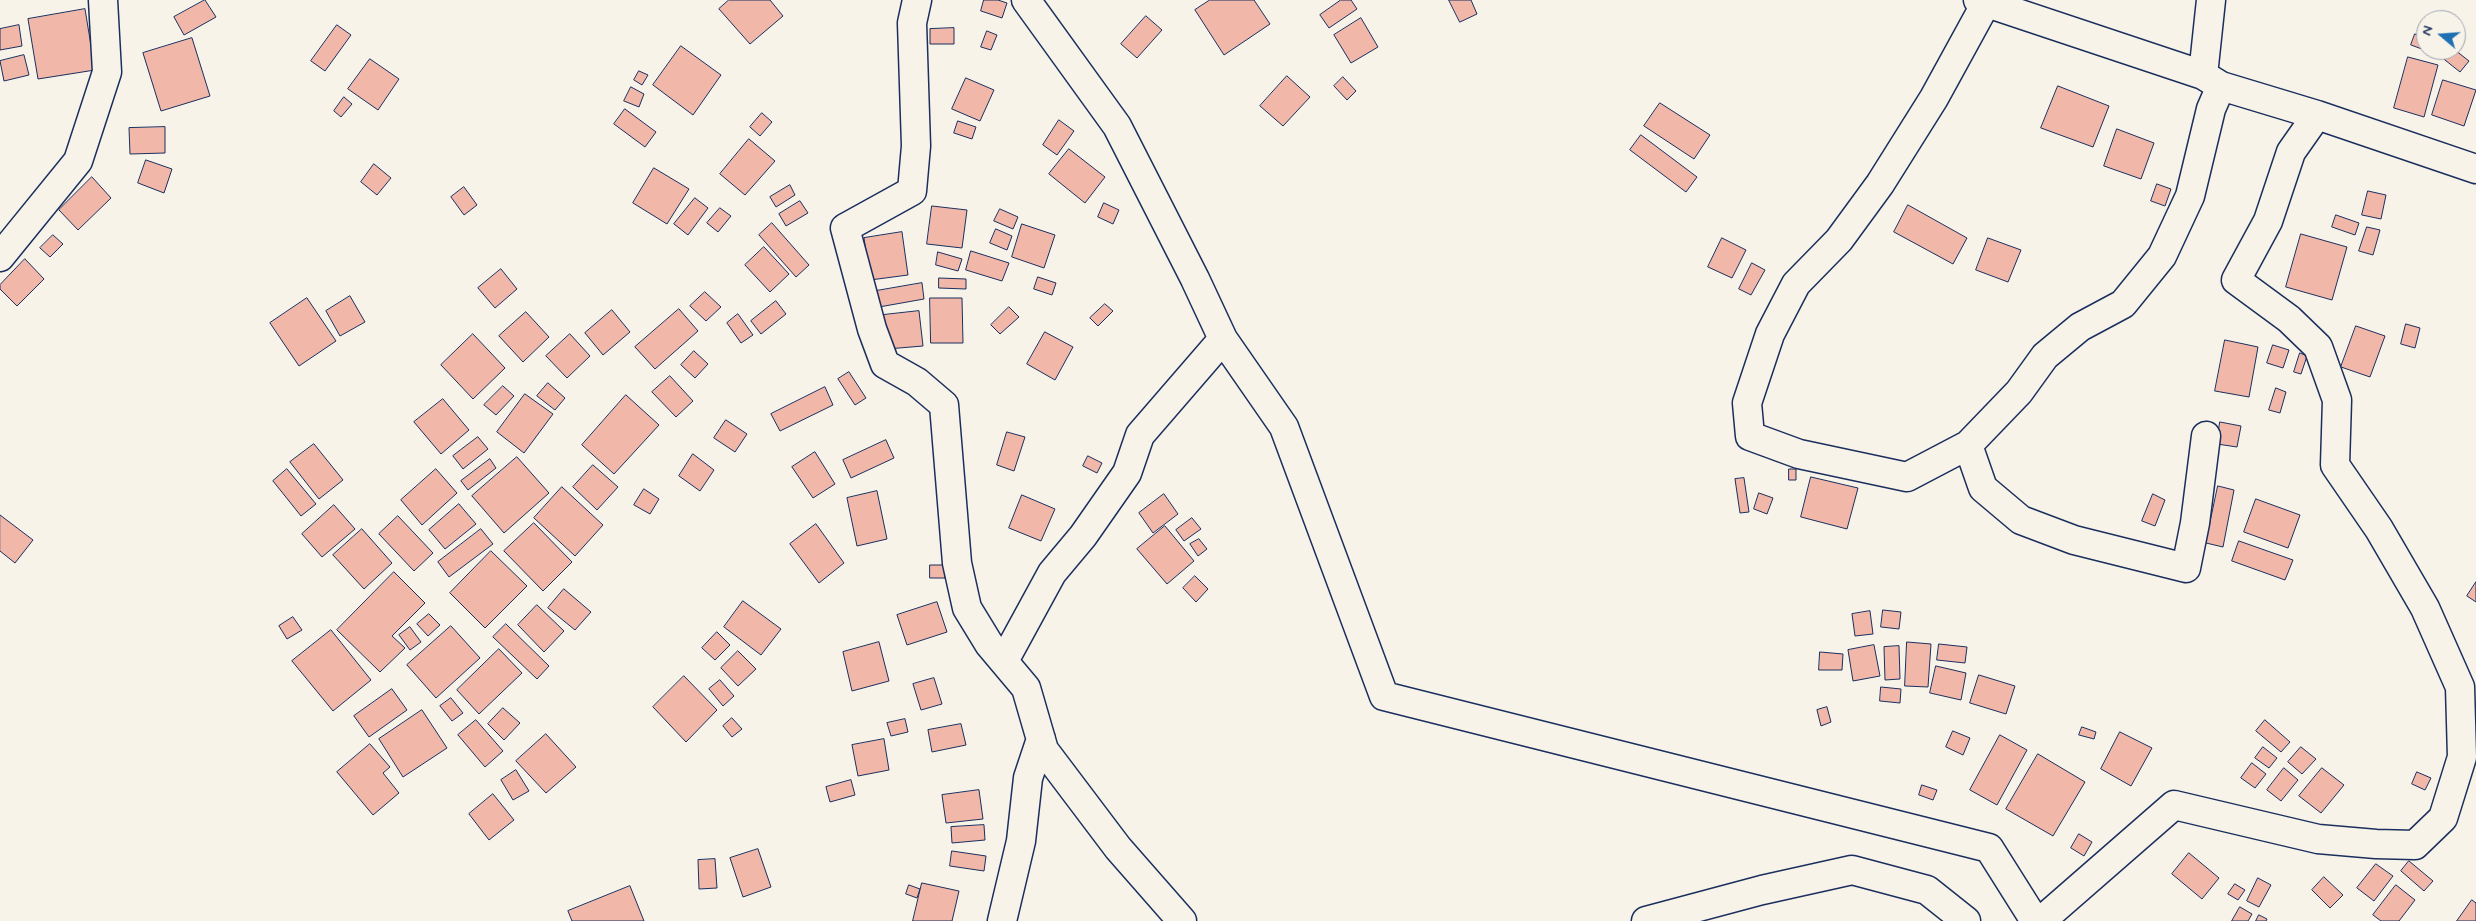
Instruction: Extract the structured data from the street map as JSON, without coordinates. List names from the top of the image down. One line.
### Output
{"north":"left"}
